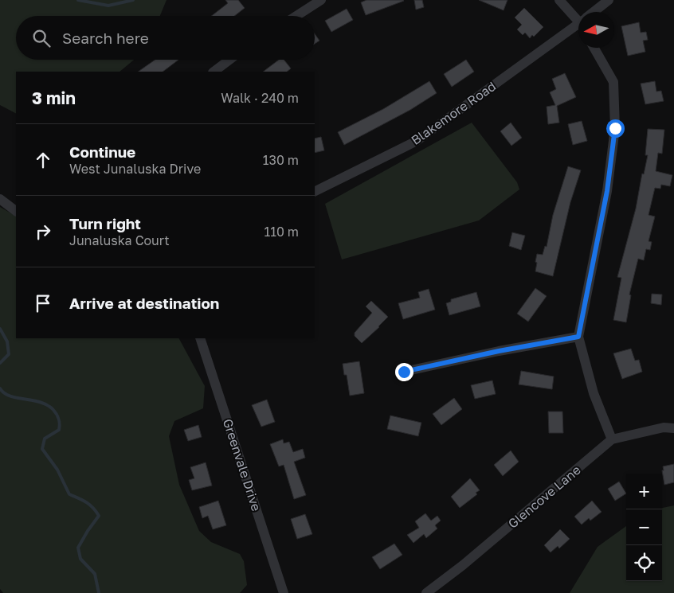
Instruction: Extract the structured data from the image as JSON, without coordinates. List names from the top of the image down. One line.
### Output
{"streets":{"street":["Blakemore Road","Greenvale Drive","Glencove Lane"]},"north":"left","page":{"search":"Search here","heading":["3 min","Walk · 240 m"],"list":[["Continue","West Junaluska Drive","130 m"],["Turn right","Junaluska Court","110 m"],"Arrive at destination"],"map_buttons":["+","−"]}}
